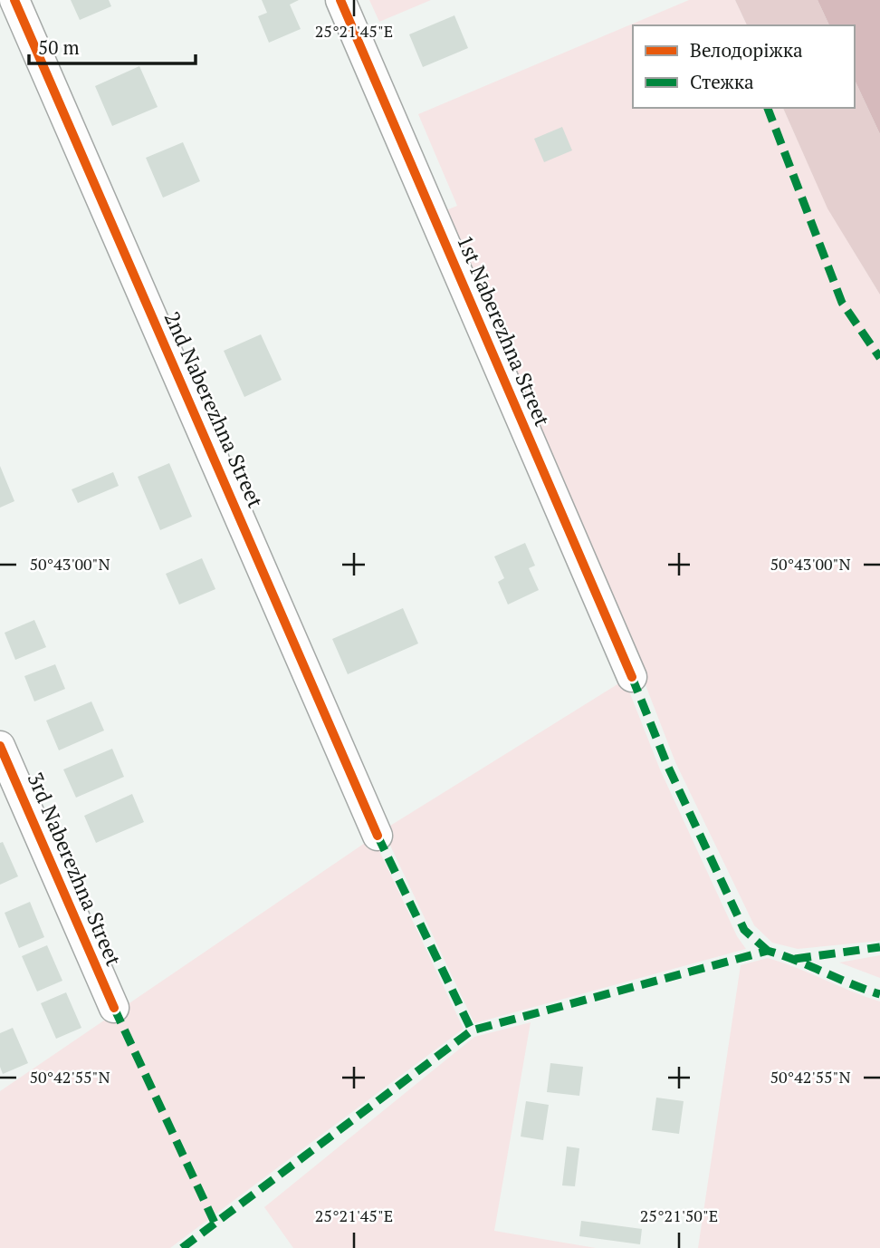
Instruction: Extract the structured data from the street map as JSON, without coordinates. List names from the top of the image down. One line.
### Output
{"streets":{"street":["1st Naberezhna Street","2nd Naberezhna Street","3rd Naberezhna Street"]},"legend":["Велодоріжка","Стежка"],"scale_bar":"50 m","coordinates":["25°21'45\"E","50°43'00\"N","50°42'55\"N","25°21'50\"E"]}
